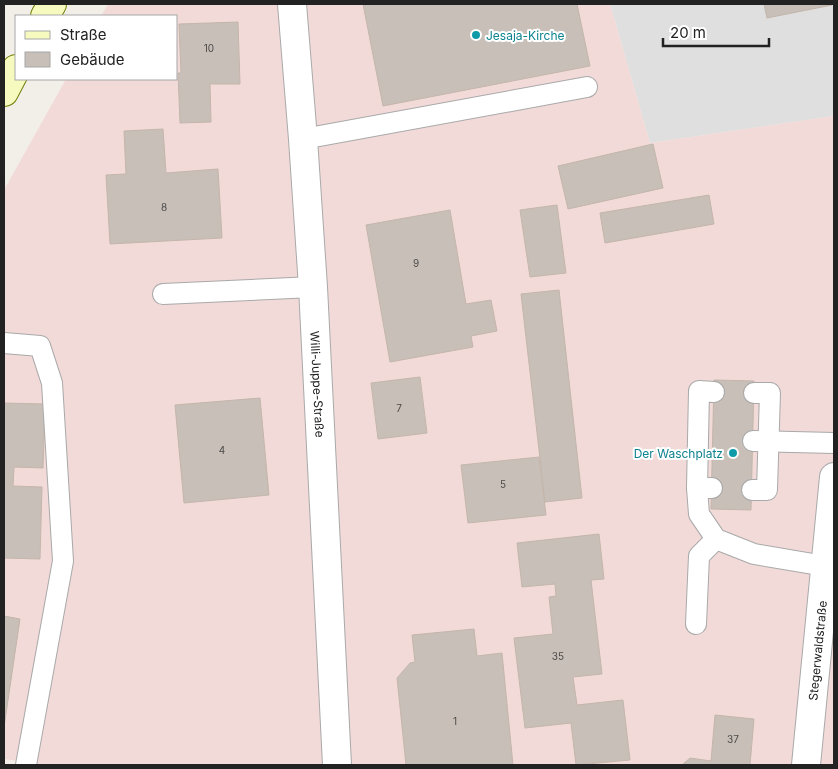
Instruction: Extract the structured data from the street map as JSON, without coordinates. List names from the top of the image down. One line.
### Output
{"streets":{"street":["Willi-Juppe-Straße","Stegerwaldstraße"]},"places":["Jesaja-Kirche","Der Waschplatz"],"house_numbers":["10","8","9","7","4","5","35","1","37"],"legend":["Straße","Gebäude"],"scale_bar":"20 m"}
